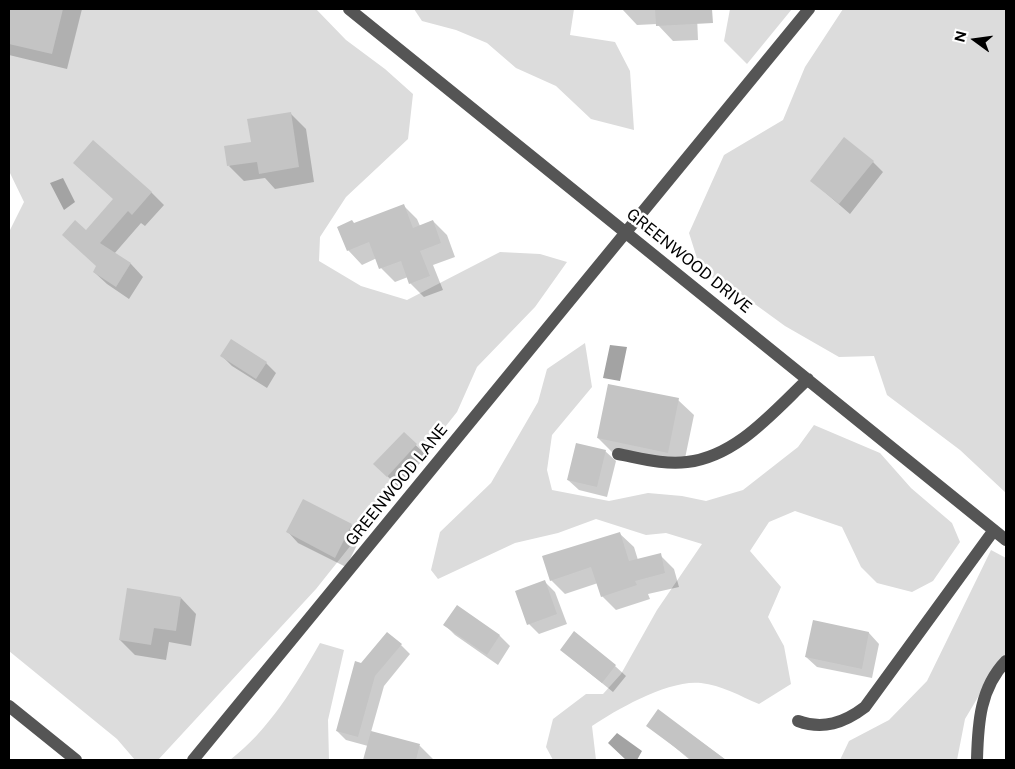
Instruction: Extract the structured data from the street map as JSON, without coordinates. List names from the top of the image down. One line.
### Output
{"streets":{"street":["GREENWOOD DRIVE","GREENWOOD LANE"]},"crossings":[["GREENWOOD DRIVE","GREENWOOD LANE"]],"north":"left"}
